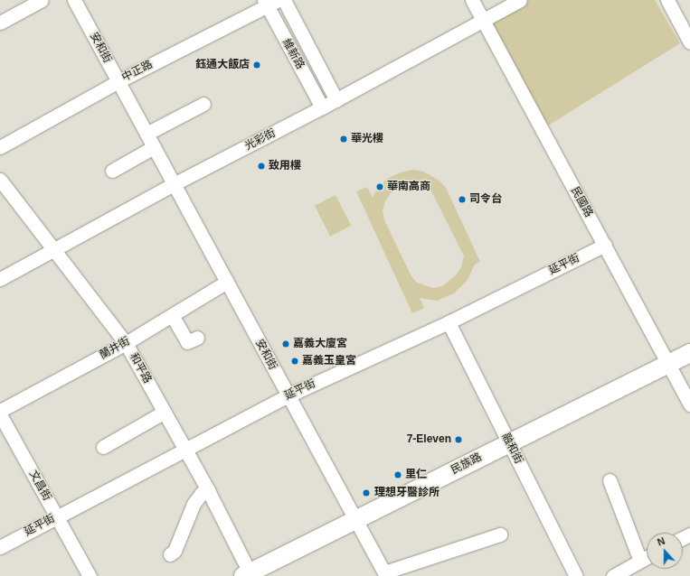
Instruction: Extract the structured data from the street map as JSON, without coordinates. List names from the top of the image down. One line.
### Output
{"streets":{"main road":["民族路"],"street":["安和街","維新路","中正路","光彩街","民國路","延平街","蘭井街","和平路","融和街","文昌街"]},"crossings":[["安和街","中正路"],["安和街","光彩街"],["安和街","延平街"],["安和街","蘭井街"],["安和街","民族路"],["維新路","中正路"],["維新路","光彩街"],["光彩街","民國路"],["光彩街","和平路"],["民國路","延平街"],["民國路","民族路"],["延平街","和平路"],["延平街","融和街"],["延平街","文昌街"],["蘭井街","和平路"],["和平路","民族路"],["融和街","民族路"]],"places":["鈺通大飯店","華光樓","致用樓","華南高商","司令台","嘉義大廈宮","嘉義玉皇宮","7-Eleven","里仁","理想牙醫診所"],"north":"top"}
